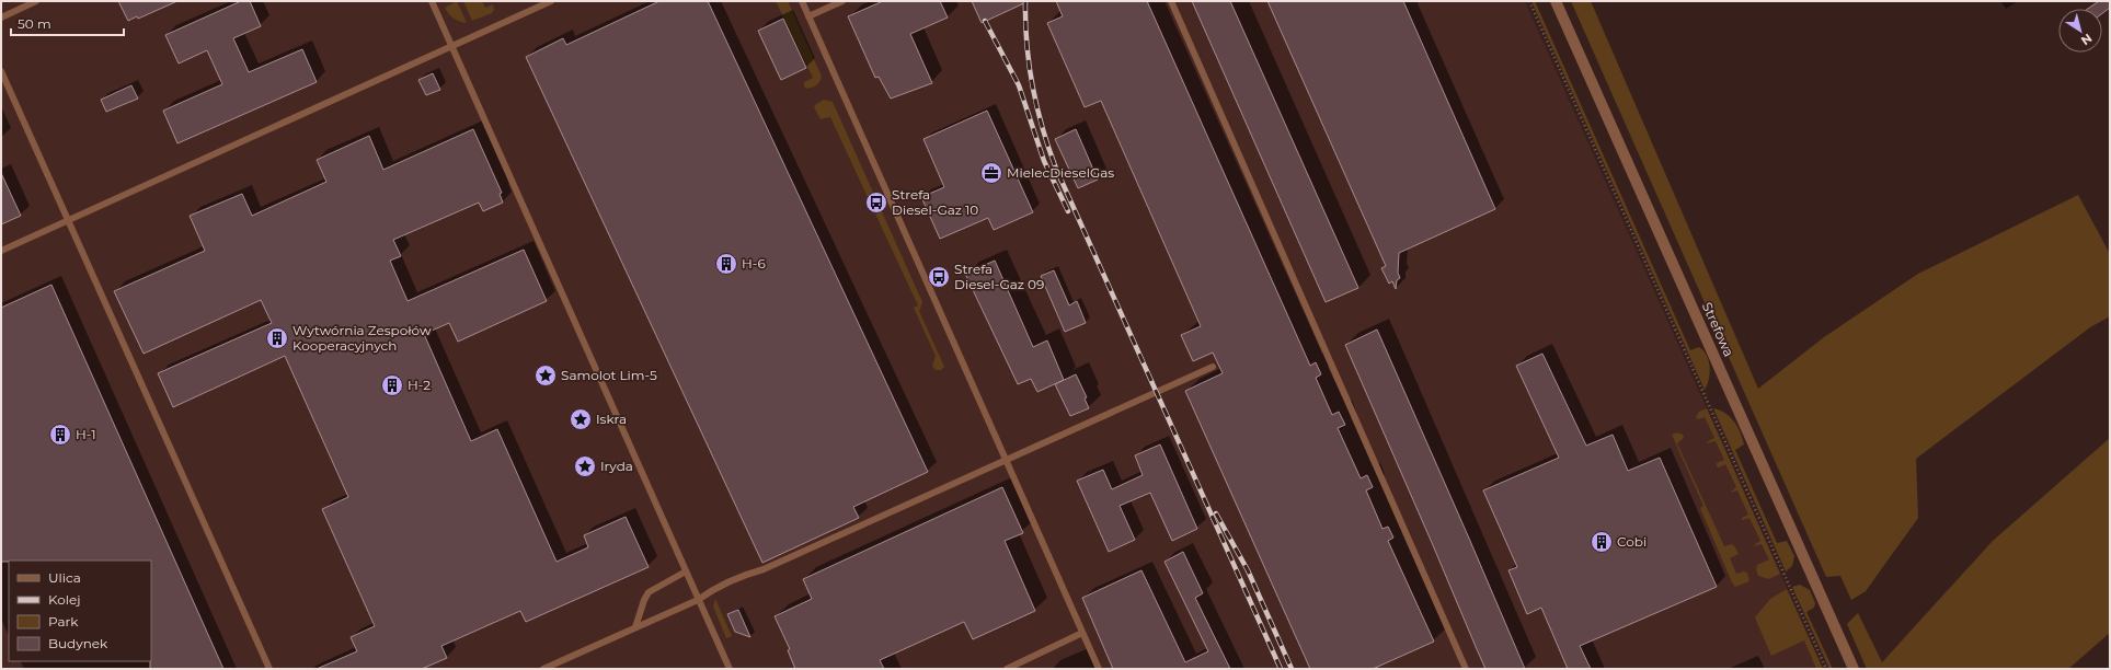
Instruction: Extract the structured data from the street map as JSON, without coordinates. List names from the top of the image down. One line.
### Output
{"streets":{"street":["Strefowa"]},"places":{"office":["MielecDieselGas"],"bus stop":["Strefa Diesel-Gaz 10","Strefa Diesel-Gaz 09"],"building":["H-6","Wytwórnia Zespołów Kooperacyjnych","H-2","H-1","Cobi"],"place":["Samolot Lim-5","Iskra","Iryda"]},"legend":["Ulica","Kolej","Park","Budynek"],"scale_bar":"50 m","north":"bottom right"}
